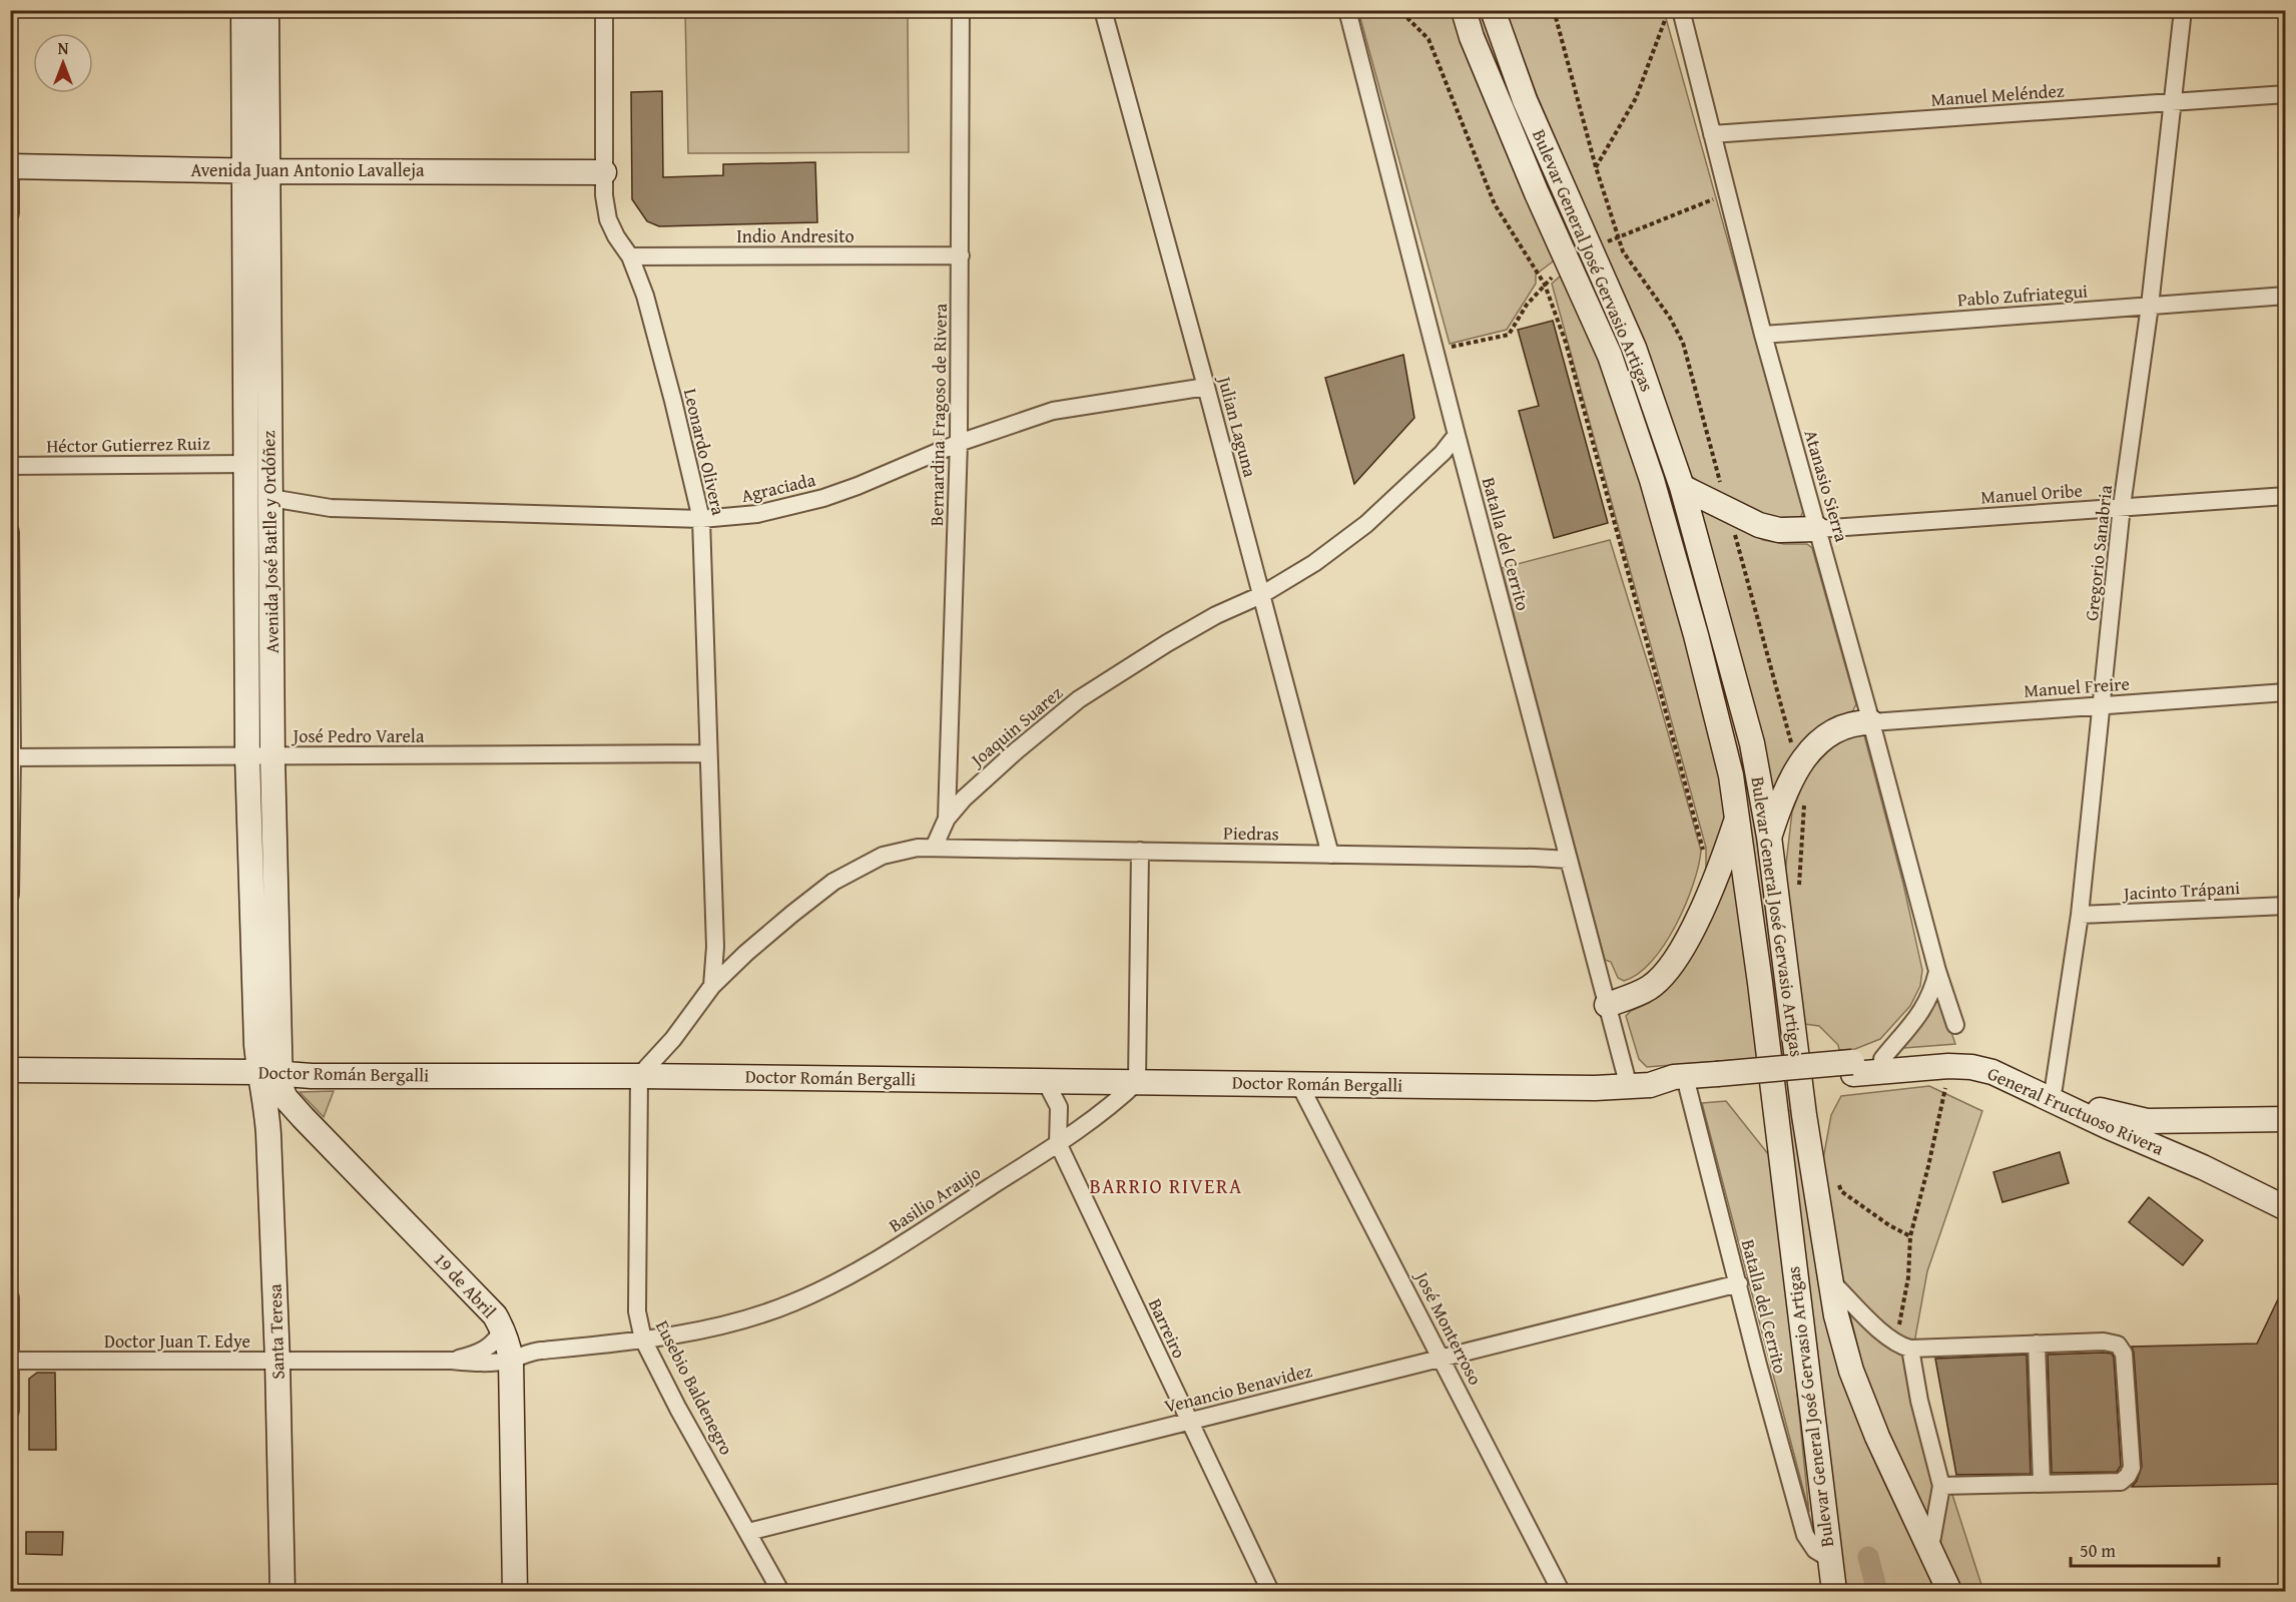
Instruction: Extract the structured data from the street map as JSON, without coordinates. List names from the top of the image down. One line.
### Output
{"streets":{"main road":["Avenida Juan Antonio Lavalleja","Bulevar General José Gervasio Artigas","Avenida José Batlle y Ordóñez","Doctor Román Bergalli","General Fructuoso Rivera","19 de Abril","Santa Teresa"],"street":["Manuel Meléndez","Indio Andresito","Pablo Zufriategui","Bernardina Fragoso de Rivera","Julian Laguna","Héctor Gutierrez Ruiz","Leonardo Olivera","Atanasio Sierra","Agraciada","Manuel Oribe","Batalla del Cerrito","Gregorio Sanabria","Manuel Freire","Joaquin Suarez","José Pedro Varela","Piedras","Jacinto Trápani","Basilio Araujo","Barreiro","José Monterroso","Doctor Juan T. Edye","Eusebio Baldenegro","Venancio Benavidez"]},"crossings":[["Manuel Meléndez","Atanasio Sierra"],["Manuel Meléndez","Gregorio Sanabria"],["Avenida Juan Antonio Lavalleja","Leonardo Olivera"],["Avenida Juan Antonio Lavalleja","Avenida José Batlle y Ordóñez"],["Indio Andresito","Bernardina Fragoso de Rivera"],["Indio Andresito","Leonardo Olivera"],["Bulevar General José Gervasio Artigas","Batalla del Cerrito"],["Pablo Zufriategui","Atanasio Sierra"],["Pablo Zufriategui","Gregorio Sanabria"],["Bernardina Fragoso de Rivera","Agraciada"],["Bernardina Fragoso de Rivera","Joaquin Suarez"],["Julian Laguna","Agraciada"],["Julian Laguna","Joaquin Suarez"],["Julian Laguna","Piedras"],["Héctor Gutierrez Ruiz","Avenida José Batlle y Ordóñez"],["Leonardo Olivera","Agraciada"],["Leonardo Olivera","José Pedro Varela"],["Atanasio Sierra","Manuel Oribe"],["Atanasio Sierra","Manuel Freire"],["Agraciada","Avenida José Batlle y Ordóñez"],["Manuel Oribe","Gregorio Sanabria"],["Avenida José Batlle y Ordóñez","José Pedro Varela"],["Avenida José Batlle y Ordóñez","Doctor Román Bergalli"],["Avenida José Batlle y Ordóñez","19 de Abril"],["Avenida José Batlle y Ordóñez","Santa Teresa"],["Batalla del Cerrito","Joaquin Suarez"],["Batalla del Cerrito","Piedras"],["Batalla del Cerrito","Doctor Román Bergalli"],["Batalla del Cerrito","Venancio Benavidez"],["Gregorio Sanabria","Manuel Freire"],["Gregorio Sanabria","Jacinto Trápani"],["Gregorio Sanabria","General Fructuoso Rivera"],["Joaquin Suarez","Piedras"],["Doctor Román Bergalli","General Fructuoso Rivera"],["Doctor Román Bergalli","Basilio Araujo"],["Doctor Román Bergalli","19 de Abril"],["Doctor Román Bergalli","Barreiro"],["Doctor Román Bergalli","José Monterroso"],["Doctor Román Bergalli","Santa Teresa"],["Doctor Román Bergalli","Eusebio Baldenegro"],["Basilio Araujo","19 de Abril"],["Basilio Araujo","Barreiro"],["Basilio Araujo","Doctor Juan T. Edye"],["Basilio Araujo","Eusebio Baldenegro"],["19 de Abril","Santa Teresa"],["19 de Abril","Doctor Juan T. Edye"],["Barreiro","Venancio Benavidez"],["José Monterroso","Venancio Benavidez"],["Santa Teresa","Doctor Juan T. Edye"],["Eusebio Baldenegro","Venancio Benavidez"]],"districts":["BARRIO RIVERA"],"scale_bar":"50 m","north":"top"}
